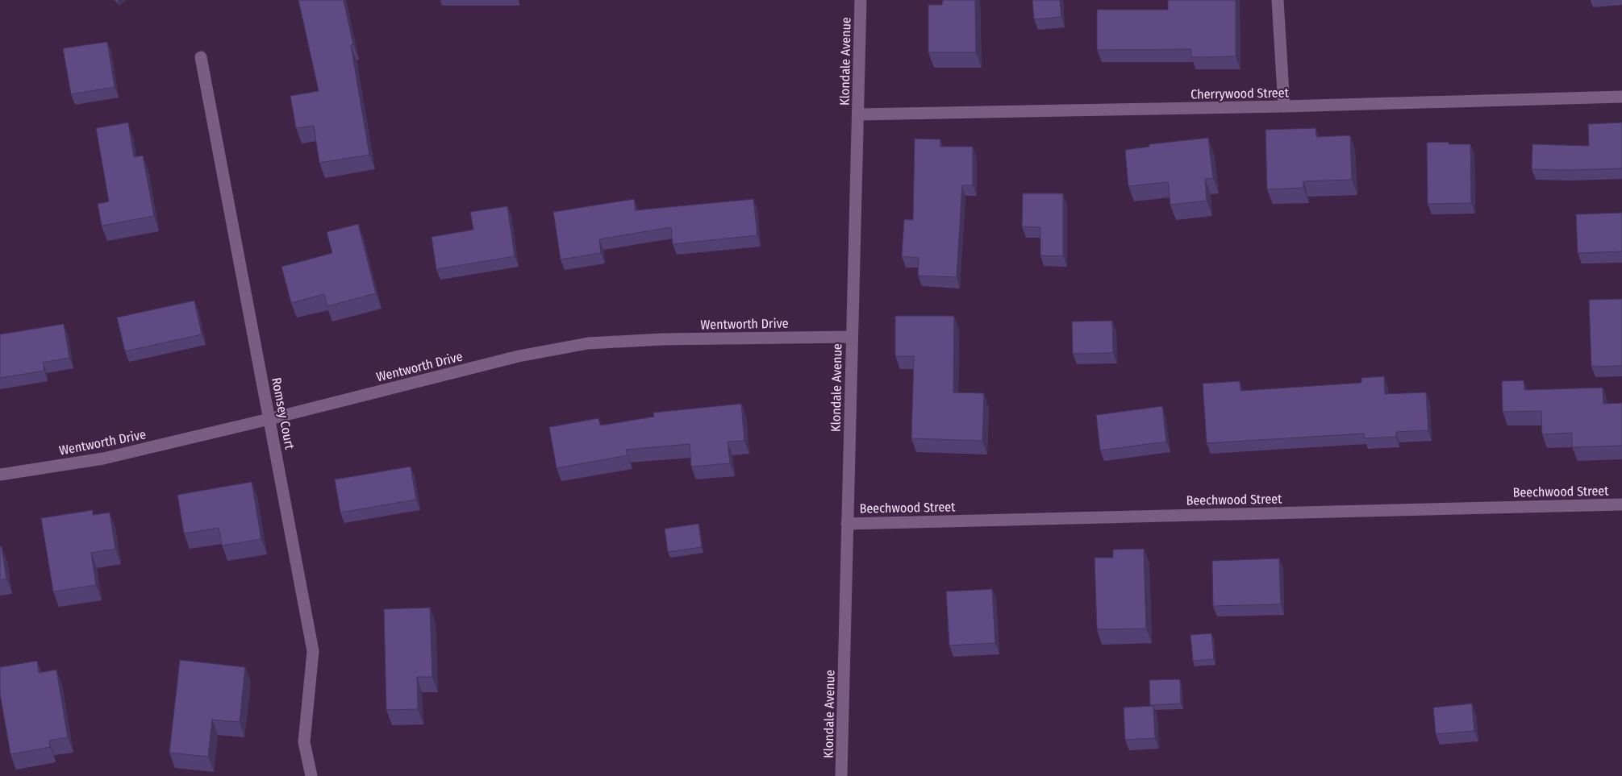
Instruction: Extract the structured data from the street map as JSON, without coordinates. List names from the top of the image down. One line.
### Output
{"streets":{"street":["Klondale Avenue","Cherrywood Street","Wentworth Drive","Romsey Court","Beechwood Street"]},"crossings":[["Klondale Avenue","Cherrywood Street"],["Klondale Avenue","Wentworth Drive"],["Klondale Avenue","Beechwood Street"],["Wentworth Drive","Romsey Court"]]}
